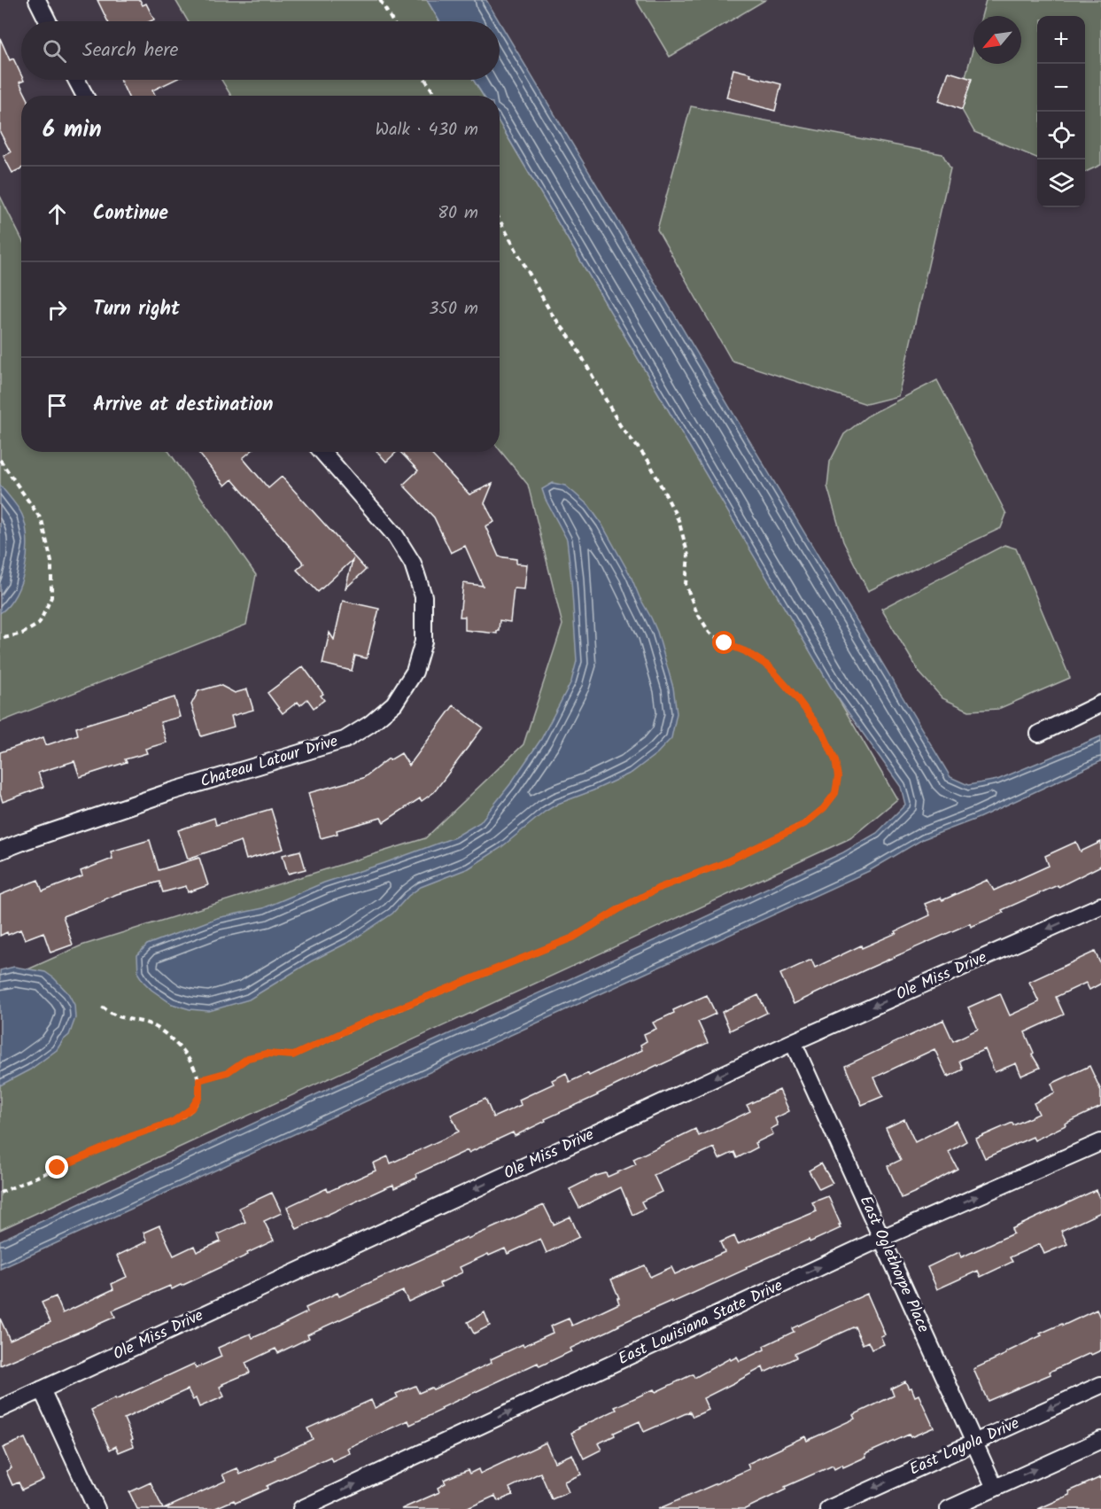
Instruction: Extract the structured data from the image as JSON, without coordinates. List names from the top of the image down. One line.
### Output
{"streets":{"street":["Chateau Latour Drive","Ole Miss Drive","East Oglethorpe Place","East Louisiana State Drive","East Loyola Drive"]},"crossings":[["Ole Miss Drive","East Oglethorpe Place"],["East Oglethorpe Place","East Louisiana State Drive"],["East Oglethorpe Place","East Loyola Drive"]],"one_way":["Ole Miss Drive","East Louisiana State Drive"],"north":"bottom left","page":{"map_buttons":["+","−"],"search":"Search here","heading":["6 min","Walk · 430 m"],"list":[["Continue","80 m"],["Turn right","350 m"],"Arrive at destination"]}}
